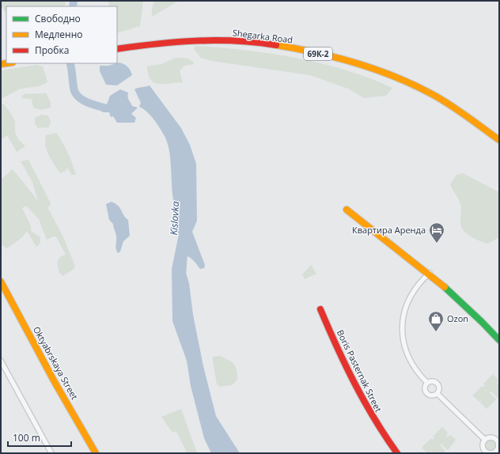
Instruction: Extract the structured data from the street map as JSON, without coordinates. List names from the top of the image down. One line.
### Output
{"streets":{"street":["Shegarka Road","69К-2","Oktyabrskaya Street","Boris Pasternak Street"]},"water":["Kislovka"],"places":{"hotel":["Квартира Аренда"],"shop":["Ozon"]},"legend":["Свободно","Медленно","Пробка"],"scale_bar":"100 m"}
